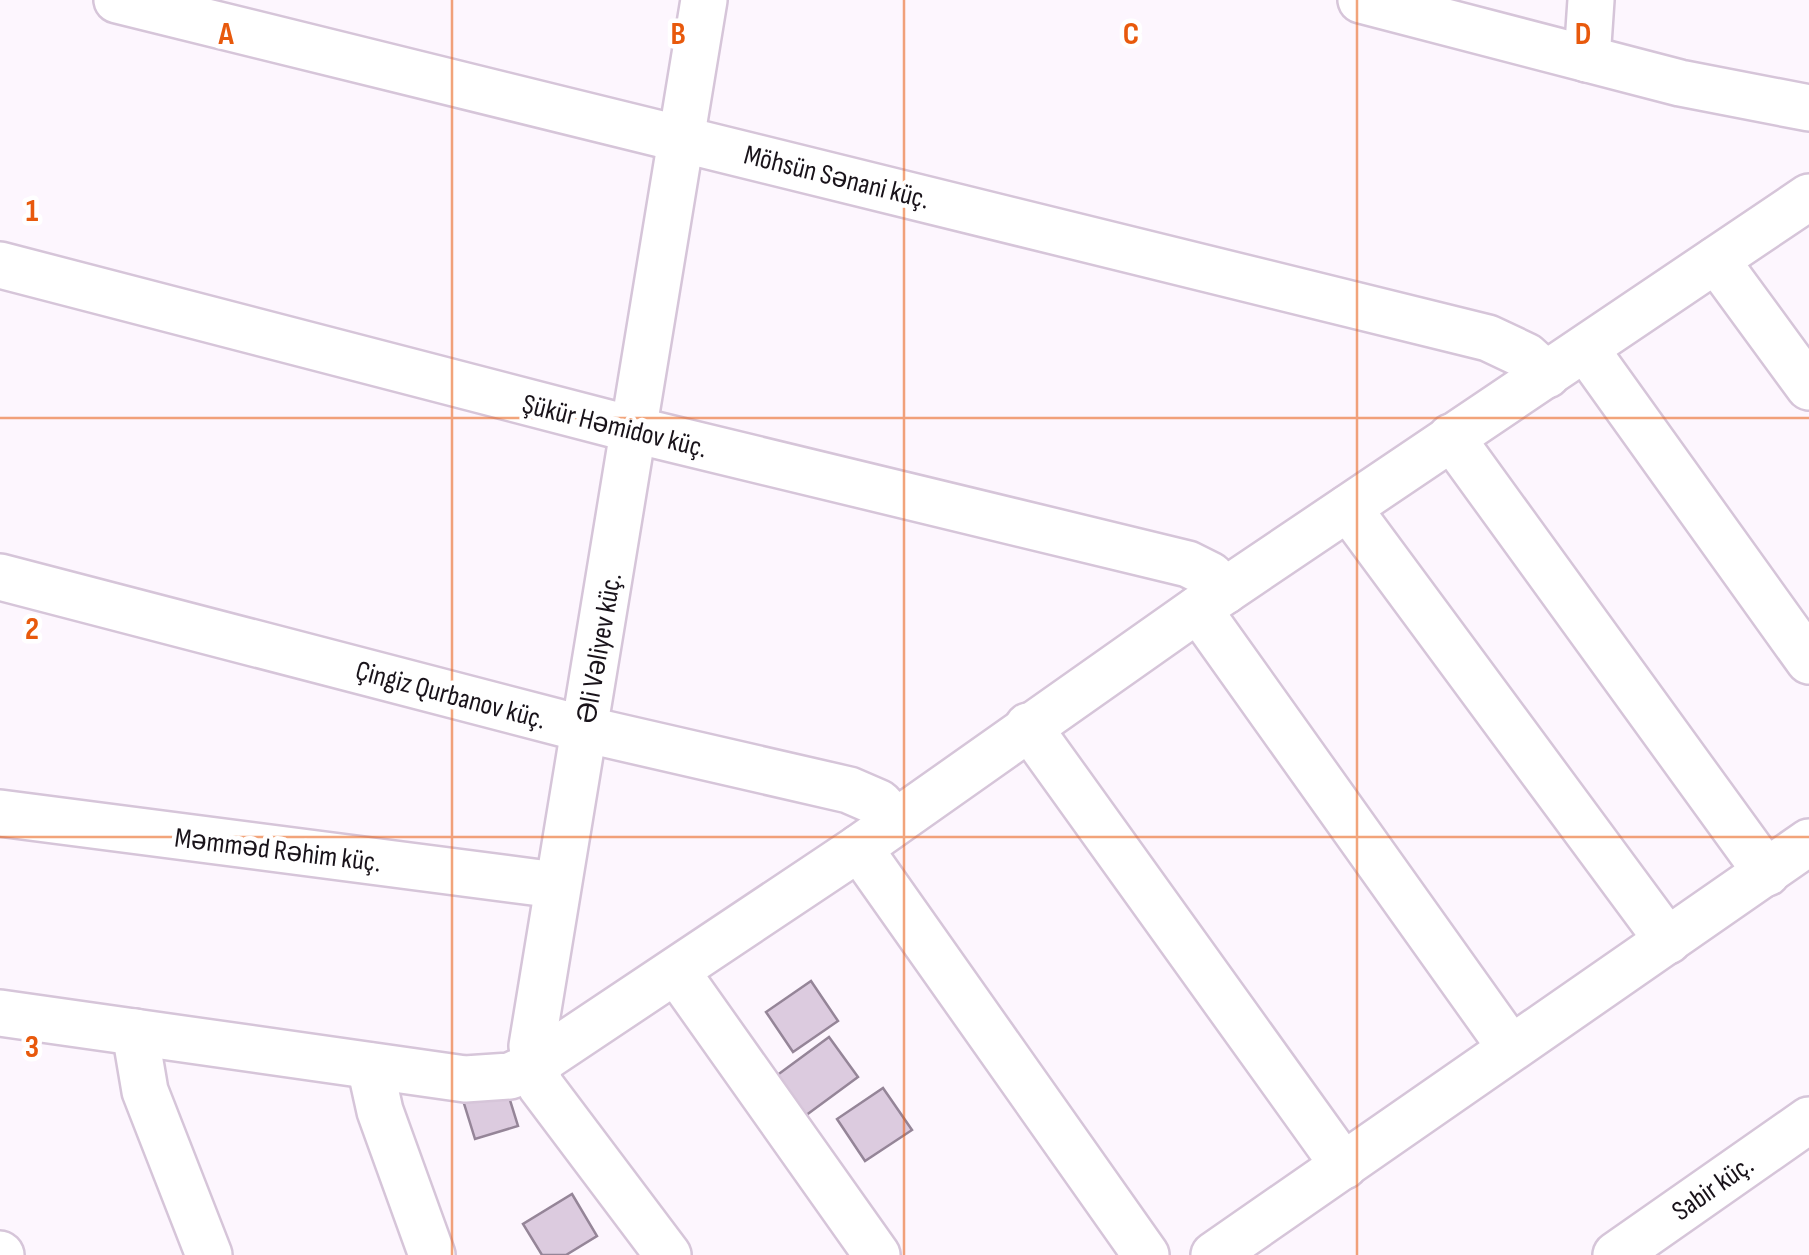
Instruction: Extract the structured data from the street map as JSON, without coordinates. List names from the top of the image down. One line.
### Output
{"streets":{"street":["Möhsün Sənani küç.","Şükür Həmidov küç.","Əli Vəliyev küç.","Çingiz Qurbanov küç.","Məmməd Rəhim küç.","Sabir küç."]},"crossings":[["Möhsün Sənani küç.","Əli Vəliyev küç."],["Şükür Həmidov küç.","Əli Vəliyev küç."],["Əli Vəliyev küç.","Çingiz Qurbanov küç."],["Əli Vəliyev küç.","Məmməd Rəhim küç."]],"grid":{"columns":["A","B","C","D"],"rows":["1","2","3"]}}
